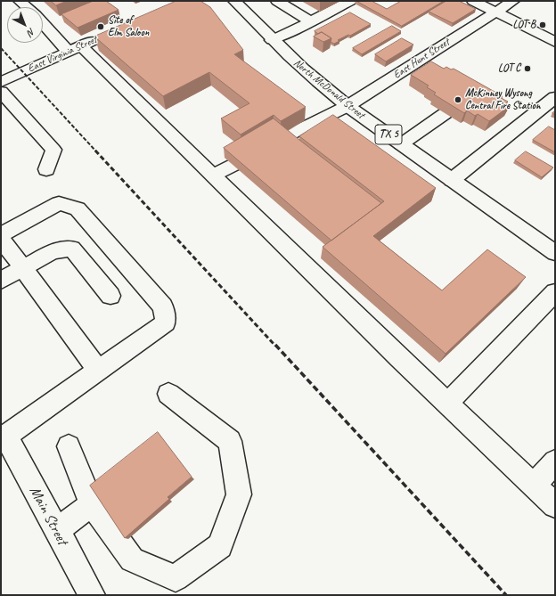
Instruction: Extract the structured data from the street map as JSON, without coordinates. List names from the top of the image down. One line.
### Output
{"streets":{"street":["East Virginia Street","East Hunt Street","North McDonald Street","TX 5","Main Street"]},"crossings":[["East Hunt Street","North McDonald Street"]],"places":["LOT B","Site of Elm Saloon","LOT C","McKinney Wysong Central Fire Station"],"north":"bottom right"}
